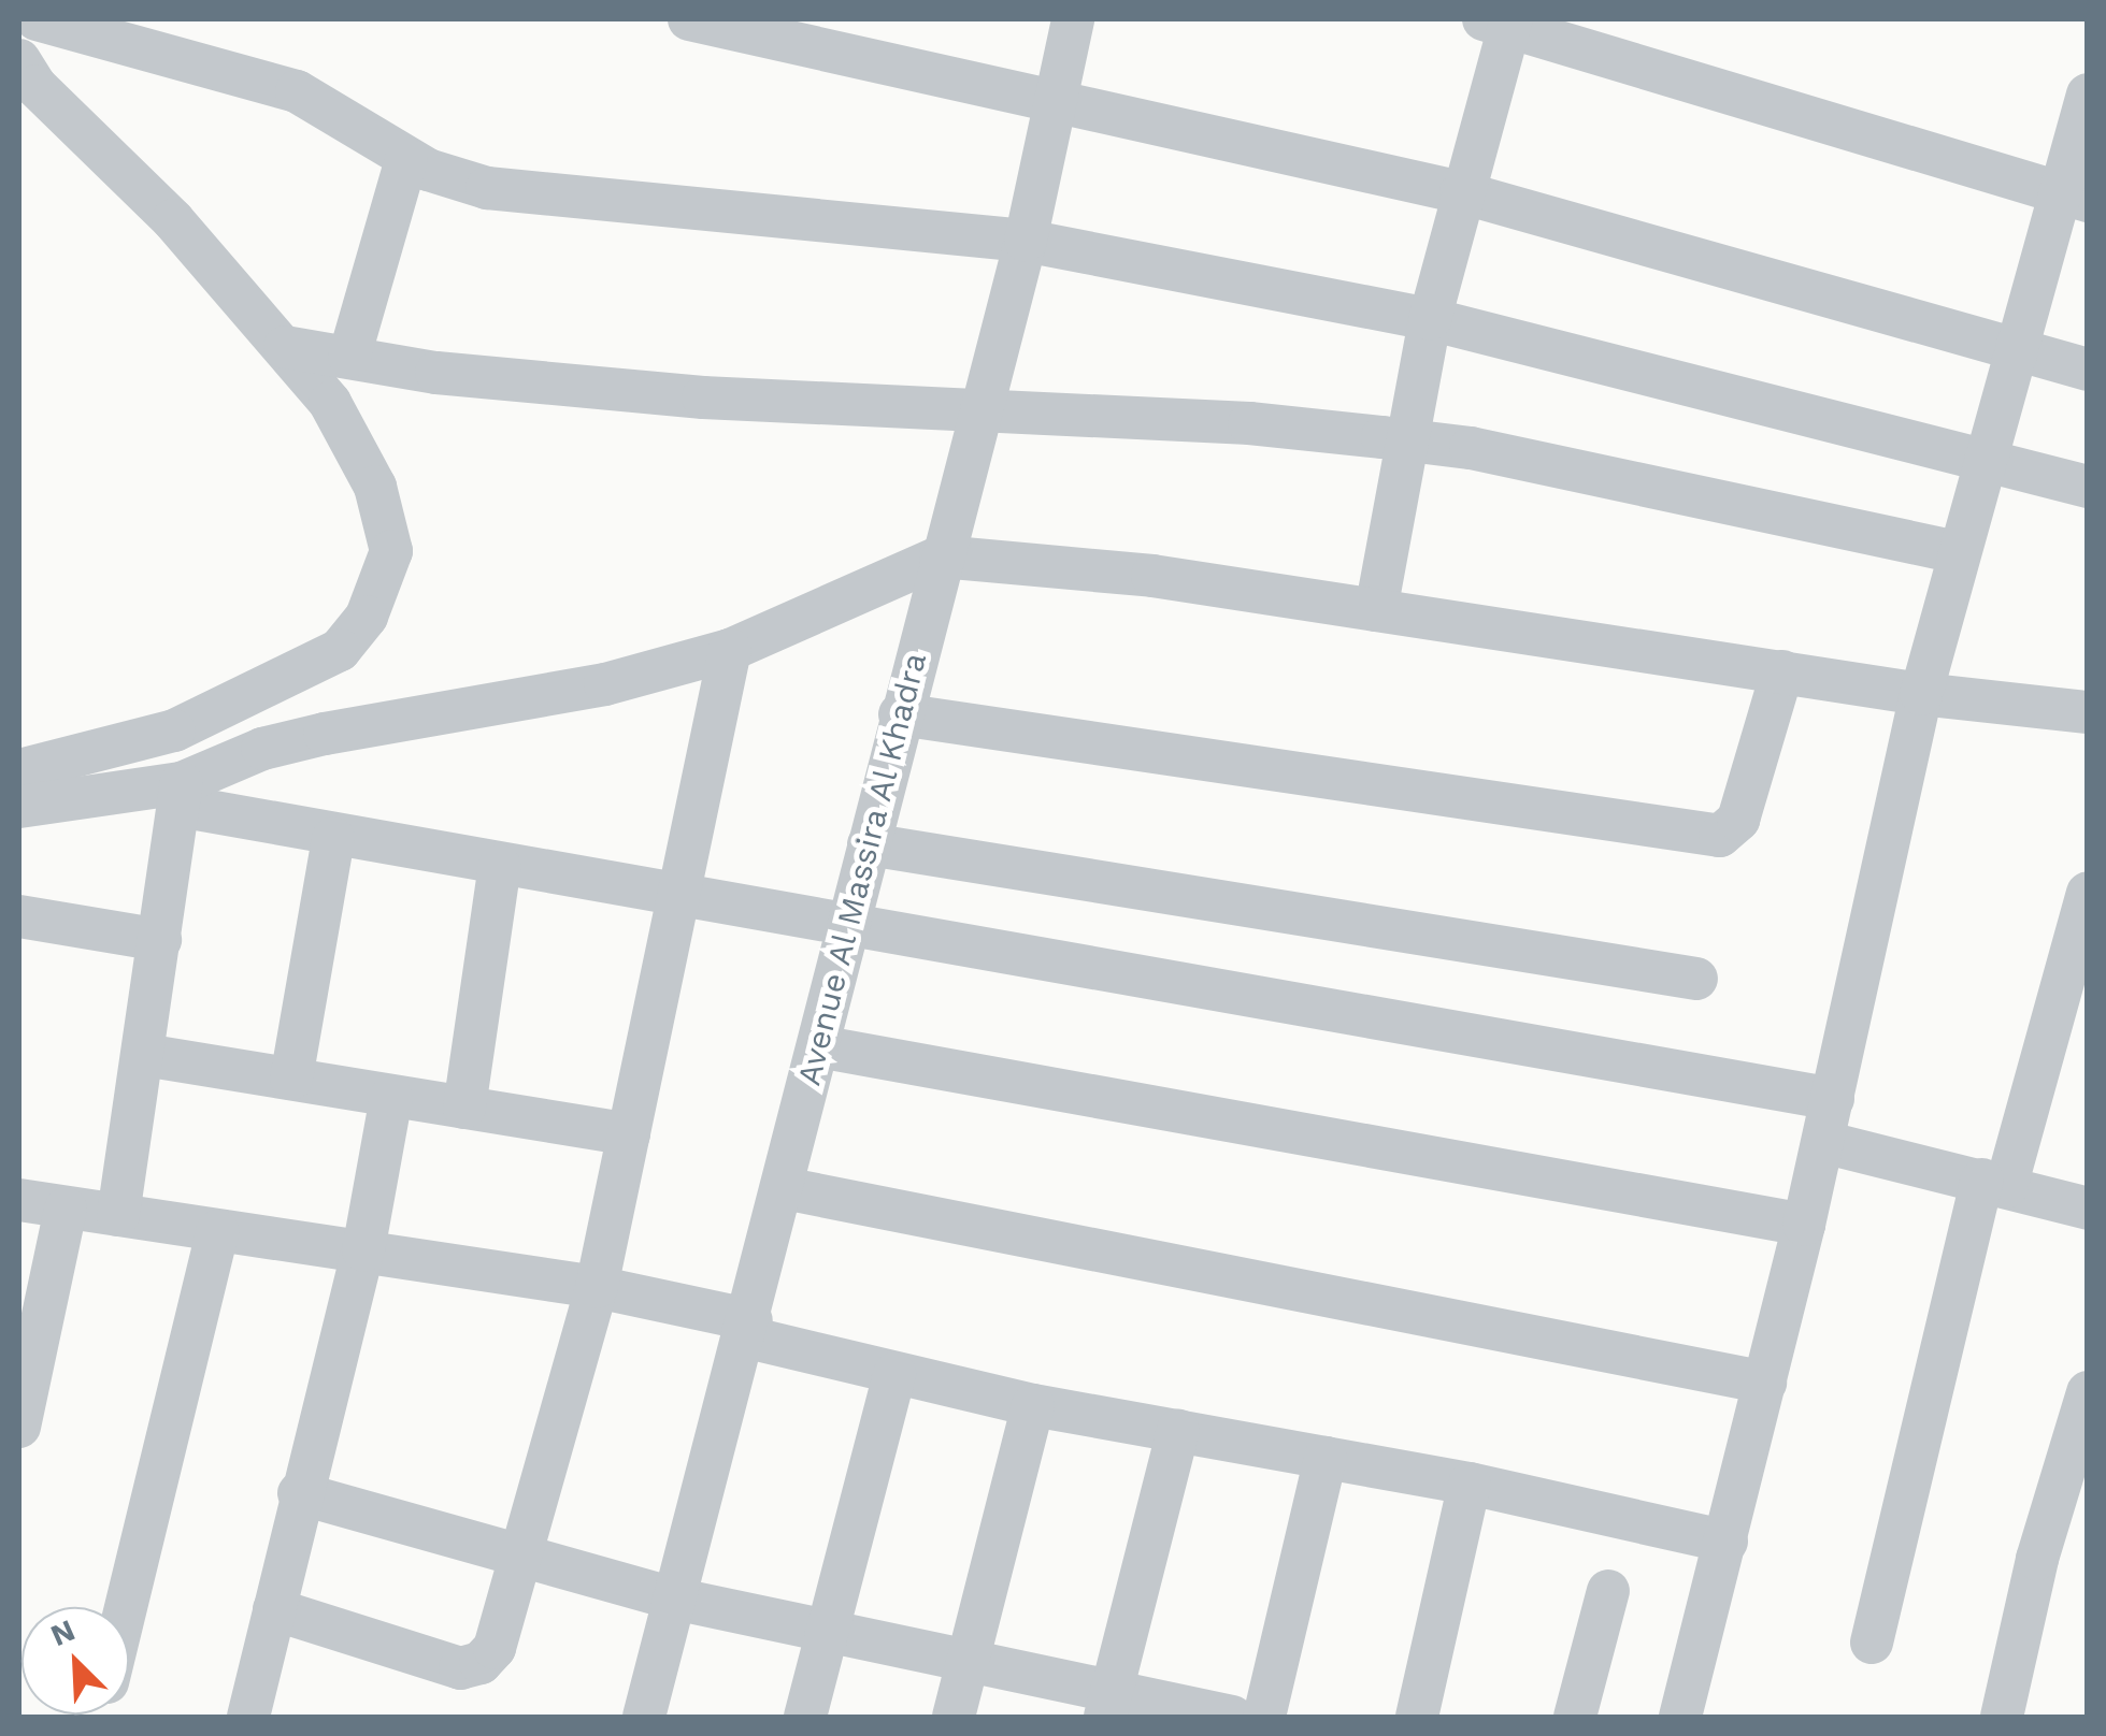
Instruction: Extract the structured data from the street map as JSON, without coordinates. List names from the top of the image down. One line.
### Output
{"streets":{"street":["Avenue Al Massira Al Khadra"]},"north":"top left"}
